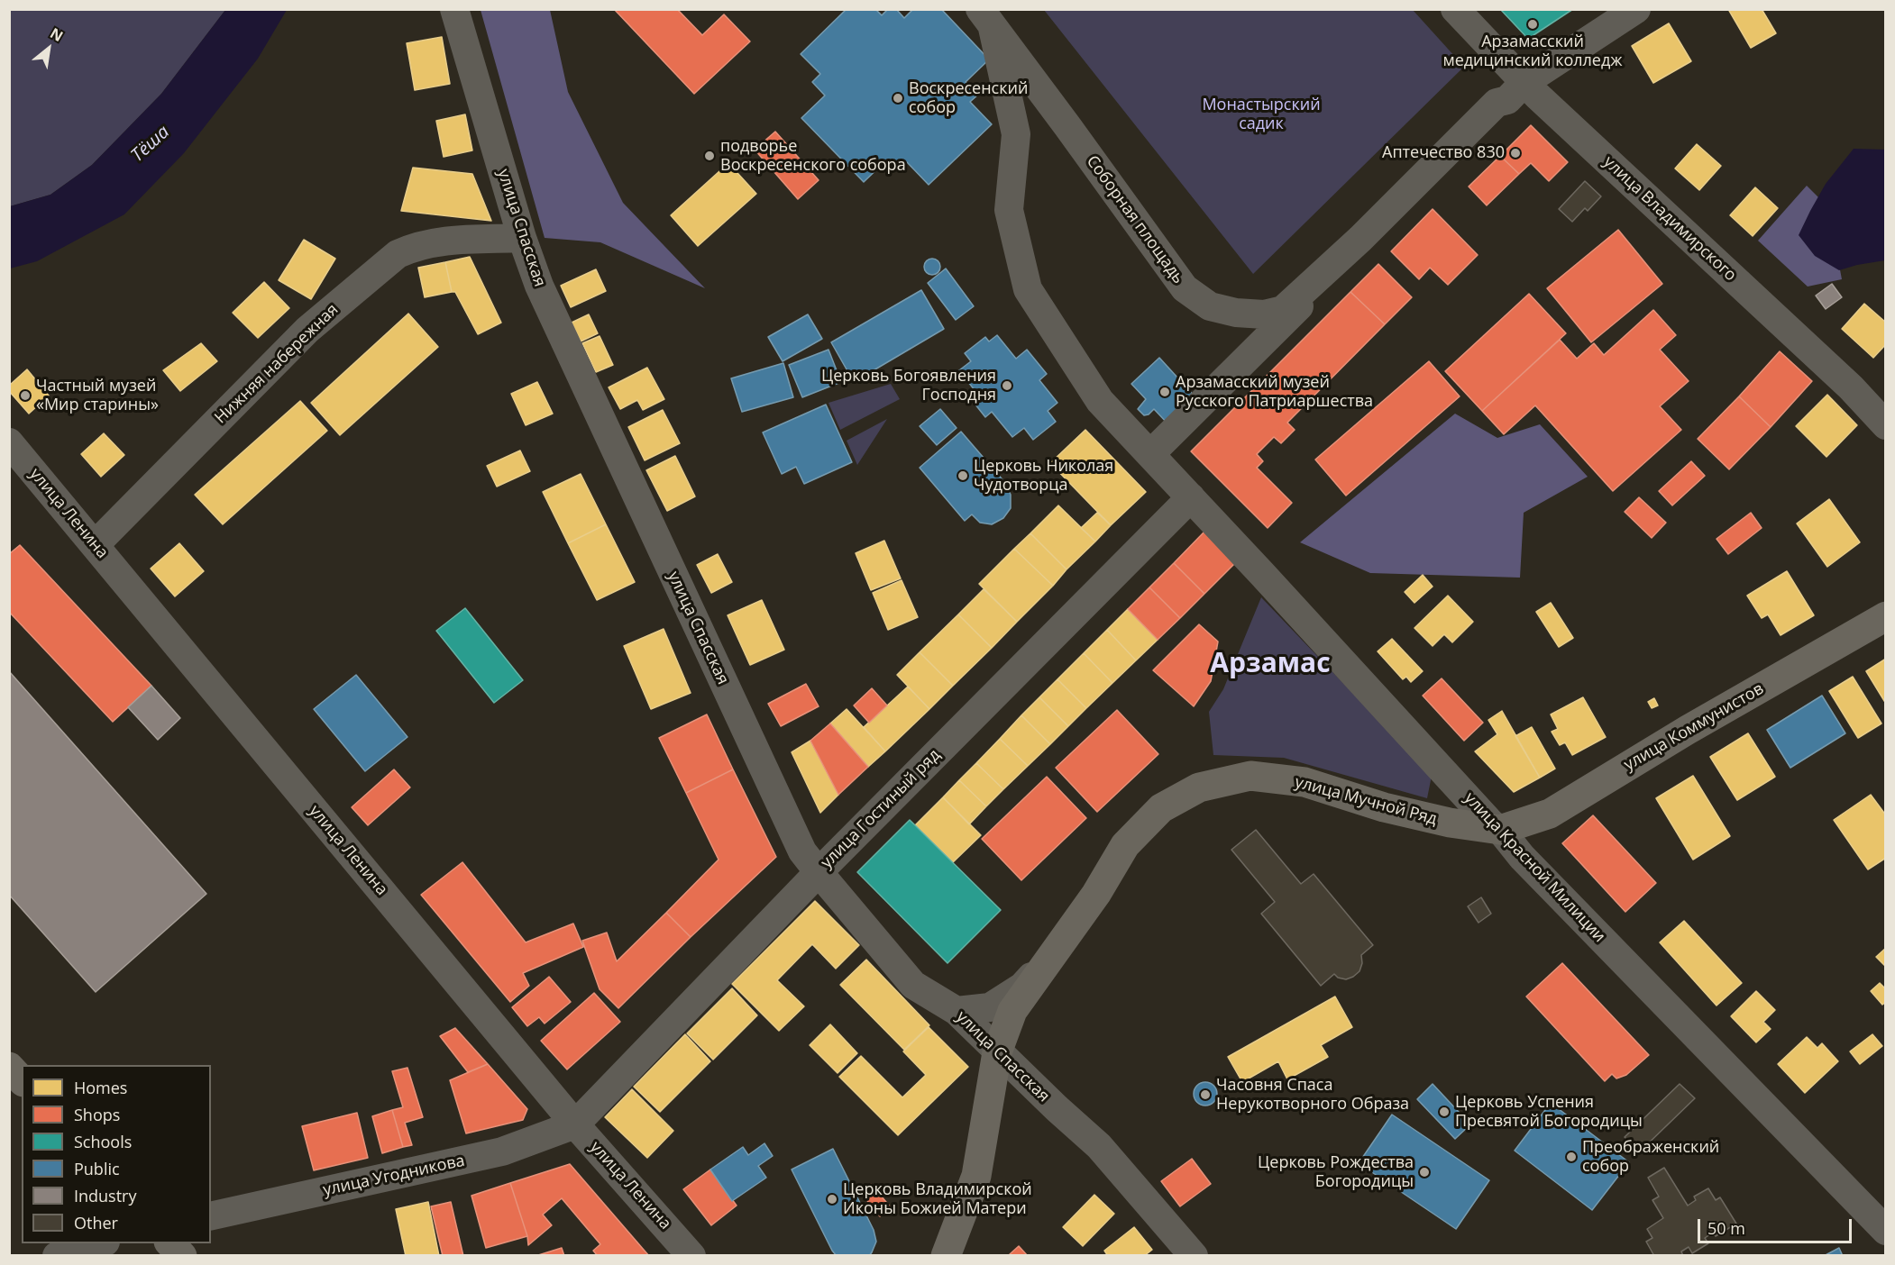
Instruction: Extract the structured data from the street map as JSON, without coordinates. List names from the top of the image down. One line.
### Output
{"streets":{"main road":["улица Коммунистов","улица Мучной Ряд"],"street":["улица Владимирского","Соборная площадь","улица Спасская","Нижняя набережная","улица Ленина","улица Гостиный ряд","улица Красной Милиции","улица Угодникова"]},"crossings":[["улица Владимирского","Соборная площадь"],["Соборная площадь","улица Гостиный ряд"],["Соборная площадь","улица Красной Милиции"],["улица Спасская","Нижняя набережная"],["улица Спасская","улица Мучной Ряд"],["улица Спасская","улица Гостиный ряд"],["Нижняя набережная","улица Ленина"],["улица Ленина","улица Гостиный ряд"],["улица Ленина","улица Угодникова"],["улица Коммунистов","улица Мучной Ряд"],["улица Коммунистов","улица Красной Милиции"],["улица Мучной Ряд","улица Красной Милиции"],["улица Гостиный ряд","улица Красной Милиции"],["улица Гостиный ряд","улица Угодникова"]],"districts":["Арзамас"],"water":["Тёша"],"parks":["Монастырский садик"],"places":["Арзамасский медицинский колледж","Воскресенский собор","Аптечество 830","подворье Воскресенского собора","Церковь Богоявления Господня","Арзамасский музей Русского Патриаршества","Частный музей «Мир старины»","Церковь Николая Чудотворца","Часовня Спаса Нерукотворного Образа","Церковь Успения Пресвятой Богородицы","Преображенский собор","Церковь Рождества Богородицы","Церковь Владимирской Иконы Божией Матери"],"legend":["Homes","Shops","Schools","Public","Industry","Other"],"scale_bar":"50 m","north":"top right"}
